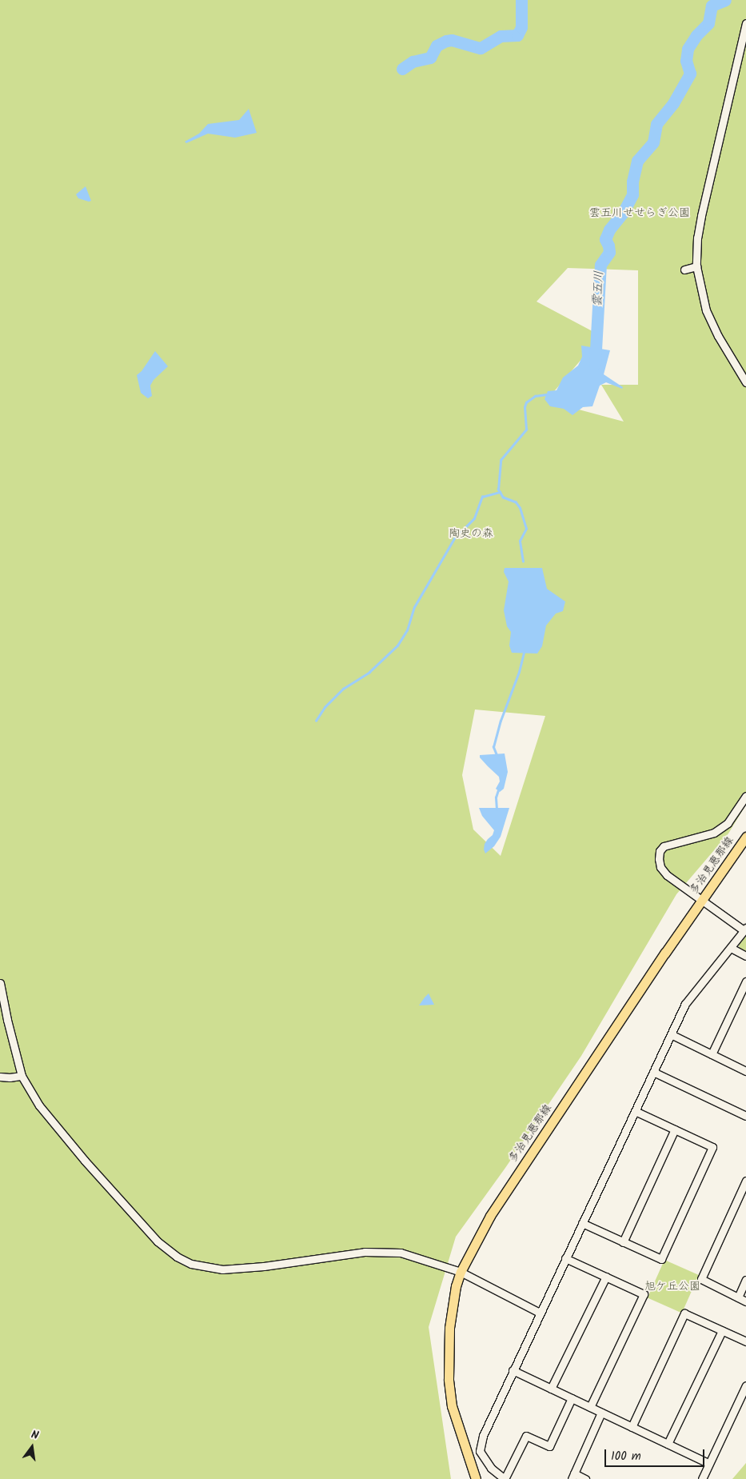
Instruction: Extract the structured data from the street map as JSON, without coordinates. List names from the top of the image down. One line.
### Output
{"streets":{"main road":["多治見恵那線"]},"water":["雲五川"],"parks":["雲五川せせらぎ公園","陶史の森","旭ケ丘公園"],"scale_bar":"100 m","north":"top"}
